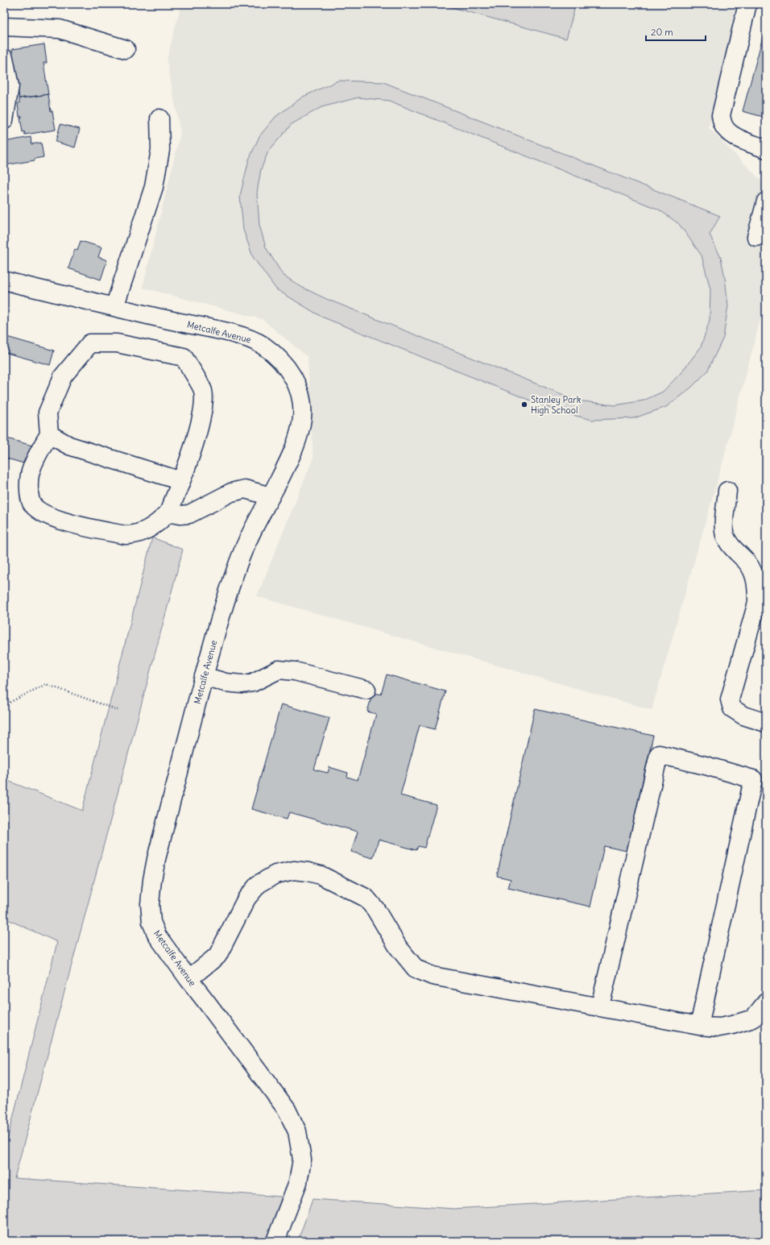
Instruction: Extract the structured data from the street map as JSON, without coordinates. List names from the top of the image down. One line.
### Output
{"streets":{"street":["Metcalfe Avenue"]},"places":["Stanley Park High School"],"scale_bar":"20 m"}
